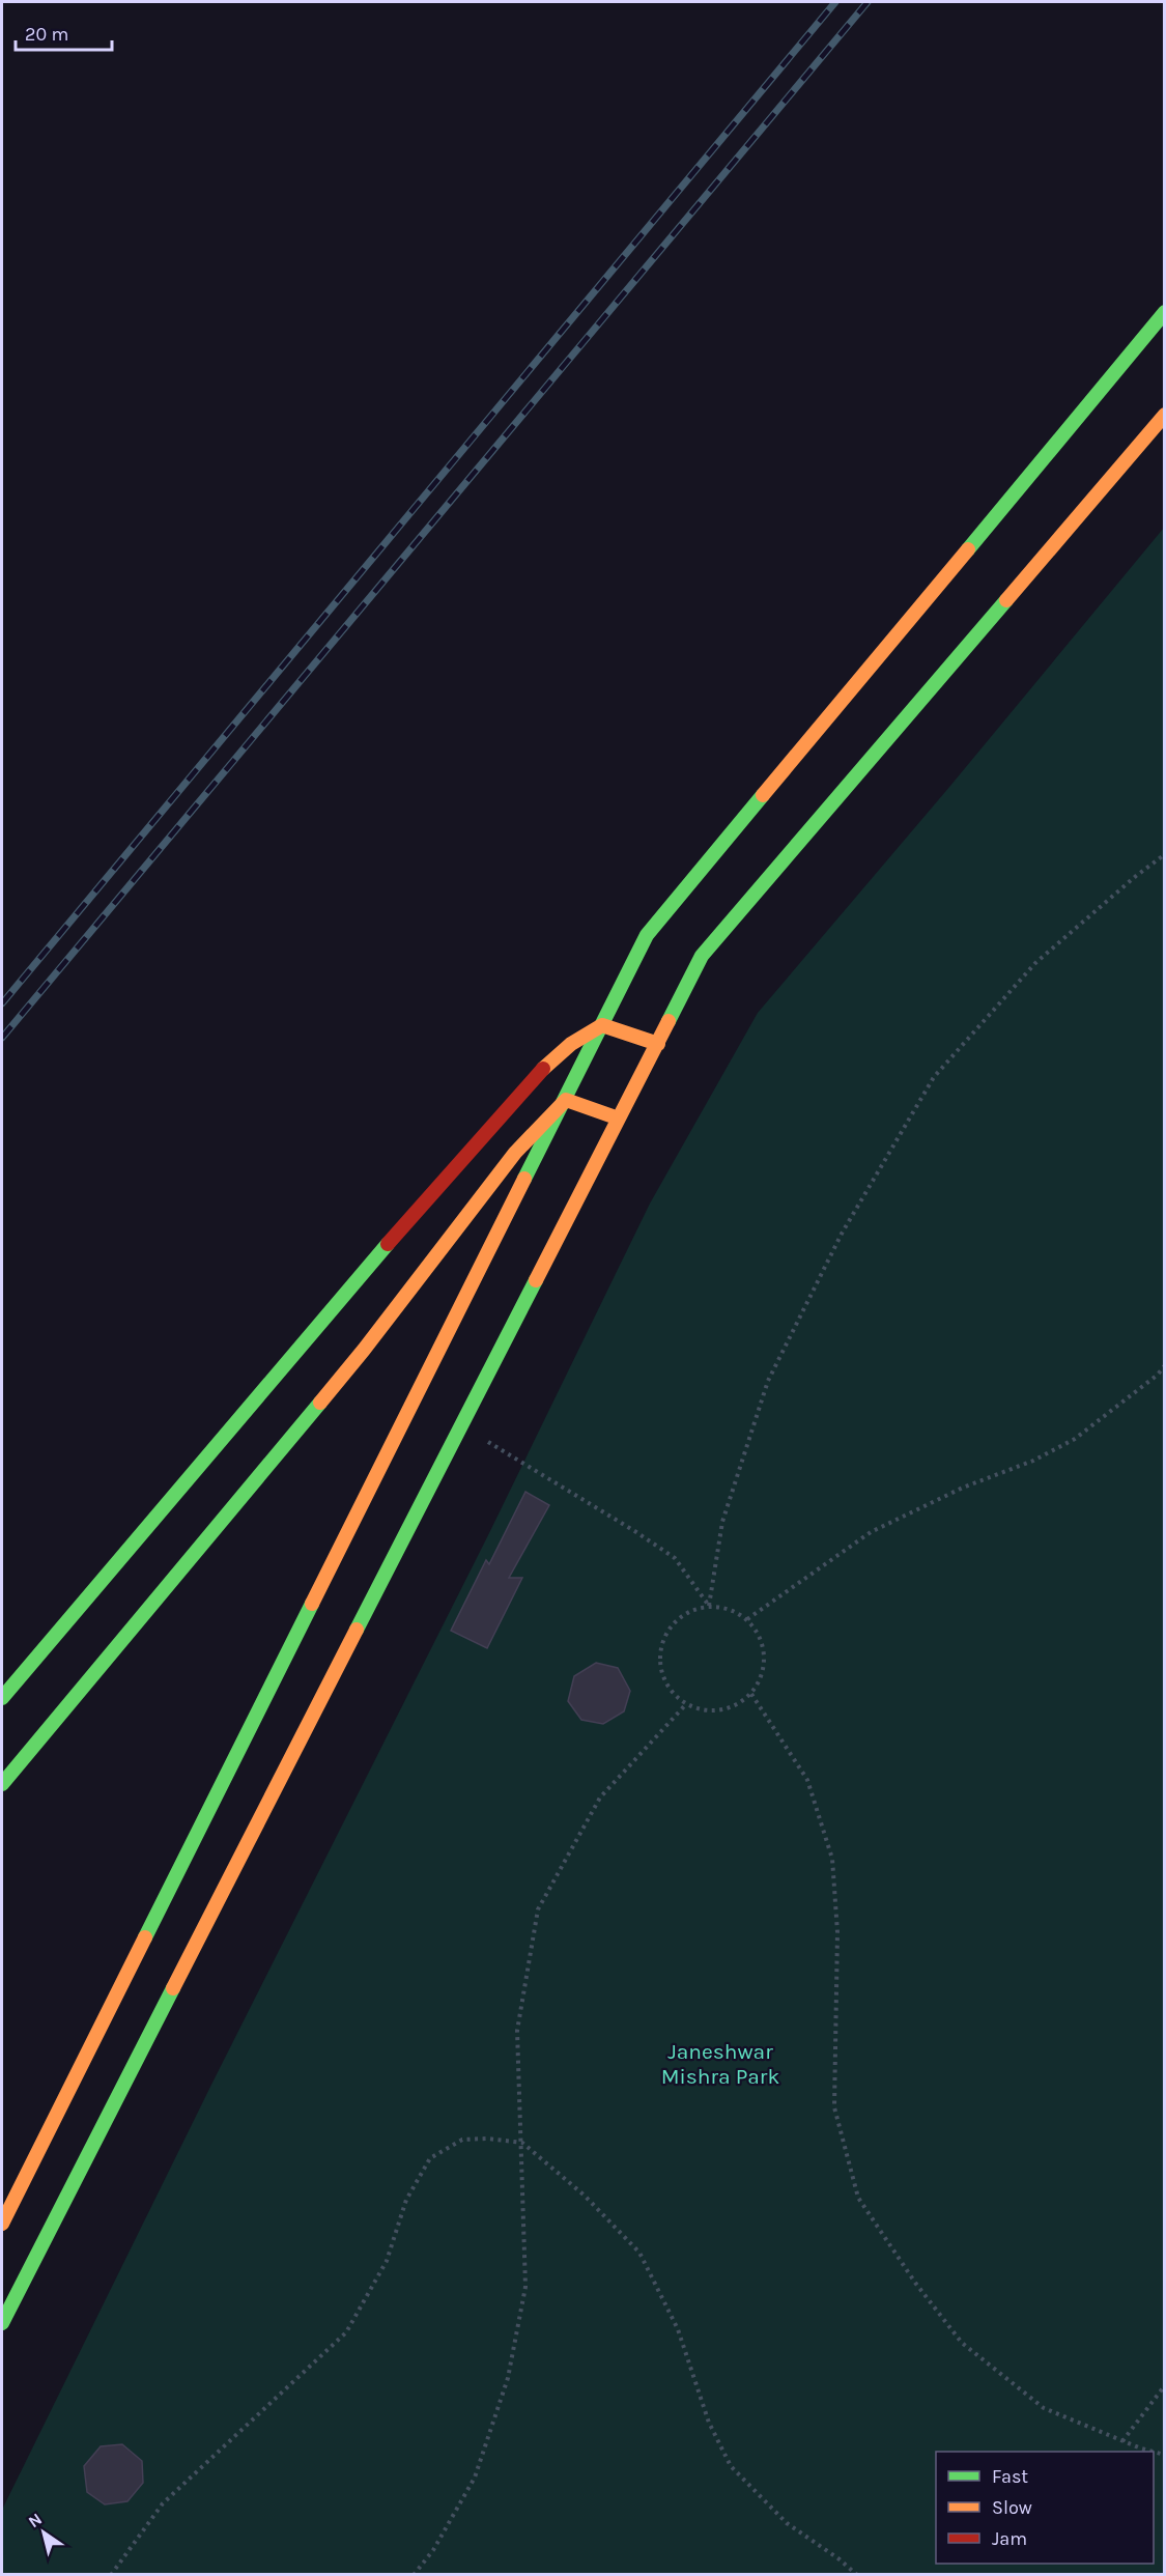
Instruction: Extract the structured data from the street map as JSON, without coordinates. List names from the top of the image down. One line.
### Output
{"parks":["Janeshwar Mishra Park"],"legend":["Fast","Slow","Jam"],"scale_bar":"20 m","north":"top left"}
